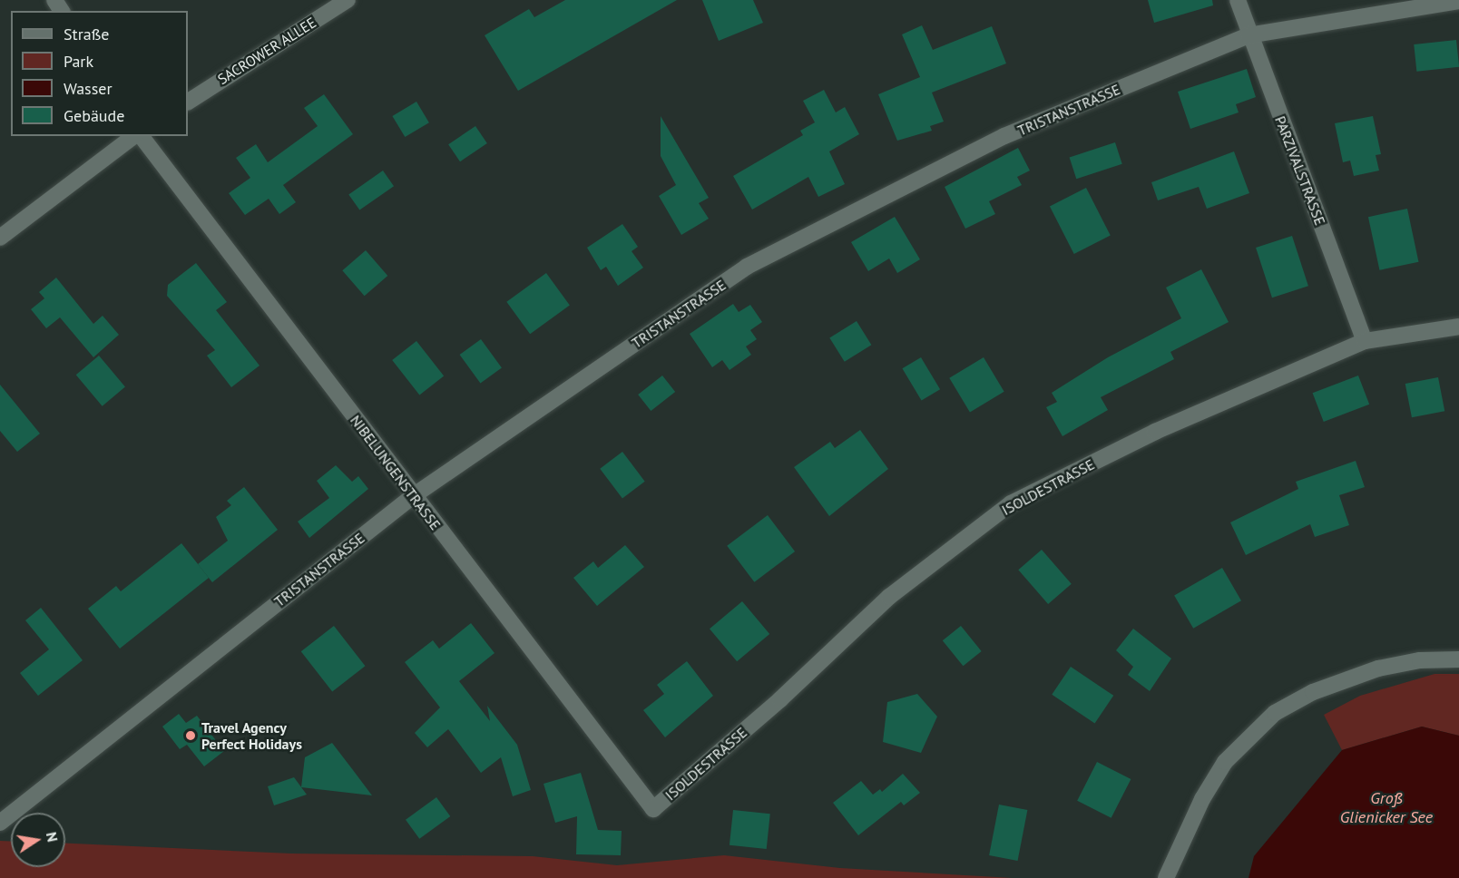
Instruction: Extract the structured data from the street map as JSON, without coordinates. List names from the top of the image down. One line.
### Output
{"streets":{"street":["SACROWER ALLEE","TRISTANSTRASSE","PARZIVALSTRASSE","NIBELUNGENSTRASSE","ISOLDESTRASSE"]},"crossings":[["TRISTANSTRASSE","PARZIVALSTRASSE"],["TRISTANSTRASSE","NIBELUNGENSTRASSE"],["PARZIVALSTRASSE","ISOLDESTRASSE"],["NIBELUNGENSTRASSE","ISOLDESTRASSE"]],"water":["Groß Glienicker See"],"places":["Travel Agency Perfect Holidays"],"legend":["Straße","Park","Wasser","Gebäude"],"north":"right"}
